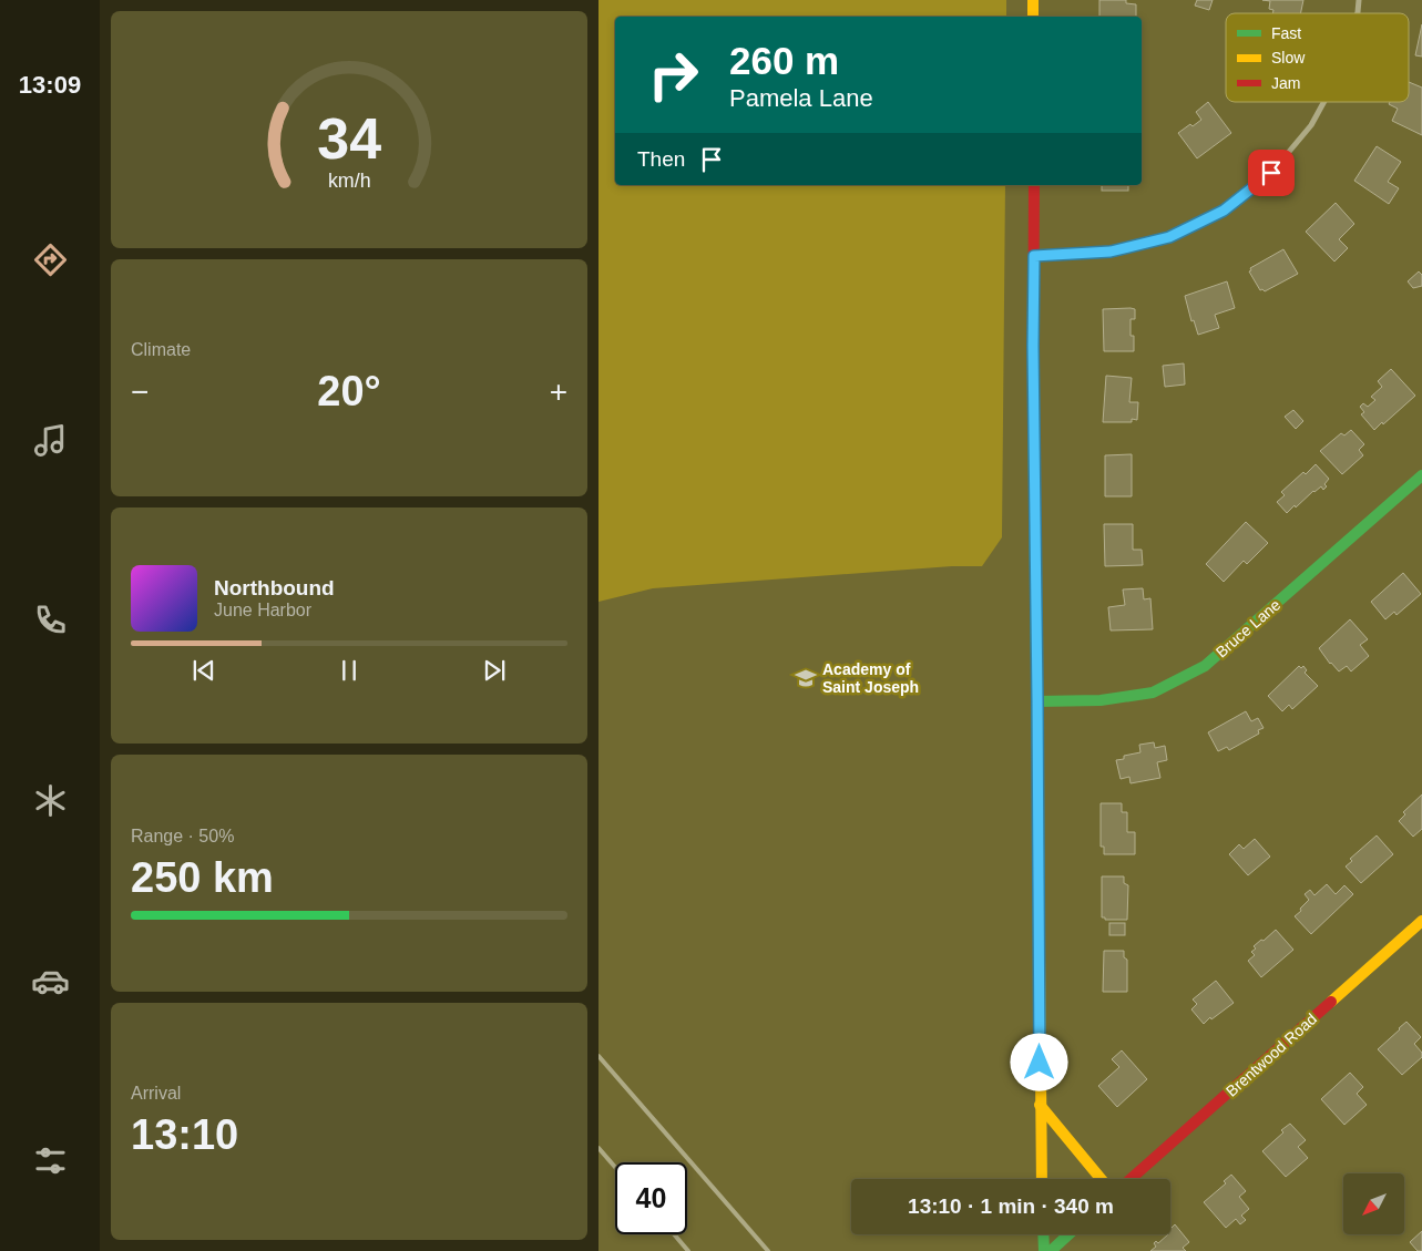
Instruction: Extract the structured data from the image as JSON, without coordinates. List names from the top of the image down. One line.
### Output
{"streets":{"street":["Bruce Lane","Brentwood Road"]},"places":{"school or university":["Academy of Saint Joseph"]},"legend":["Fast","Slow","Jam"],"north":"bottom left","page":{"tabs":"13:09","turn":["260 m","Pamela Lane"],"then":"Then","tile":["Climate",["Range · 50%","250 km"],["Arrival","13:10"]],"heat":["−","20°","+"],"song":["Northbound","June Harbor"],"limit":"40","trip":"13:10 · 1 min · 340 m","gauge":["34","km/h"]}}
